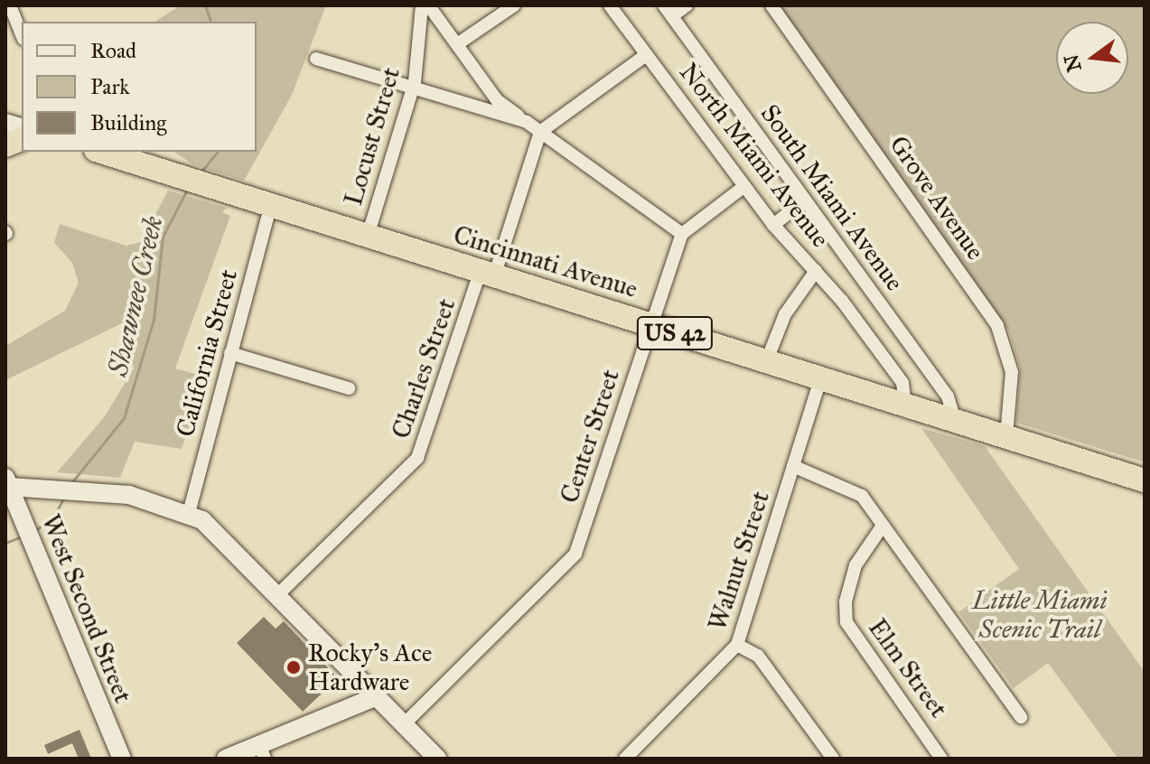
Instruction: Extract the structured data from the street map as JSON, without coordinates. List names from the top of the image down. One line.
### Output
{"streets":{"highway":["Cincinnati Avenue","US 42"],"street":["Locust Street","North Miami Avenue","South Miami Avenue","Grove Avenue","California Street","Charles Street","Center Street","Walnut Street","West Second Street","Elm Street"]},"crossings":[["Locust Street","Cincinnati Avenue"],["North Miami Avenue","Cincinnati Avenue"],["South Miami Avenue","Cincinnati Avenue"],["Grove Avenue","Cincinnati Avenue"],["Cincinnati Avenue","California Street"],["Cincinnati Avenue","Charles Street"],["Cincinnati Avenue","Center Street"],["Cincinnati Avenue","Walnut Street"]],"water":["Shawnee Creek"],"parks":["Little Miami Scenic Trail"],"places":["Rocky's Ace Hardware"],"legend":["Road","Park","Building"],"north":"left"}
